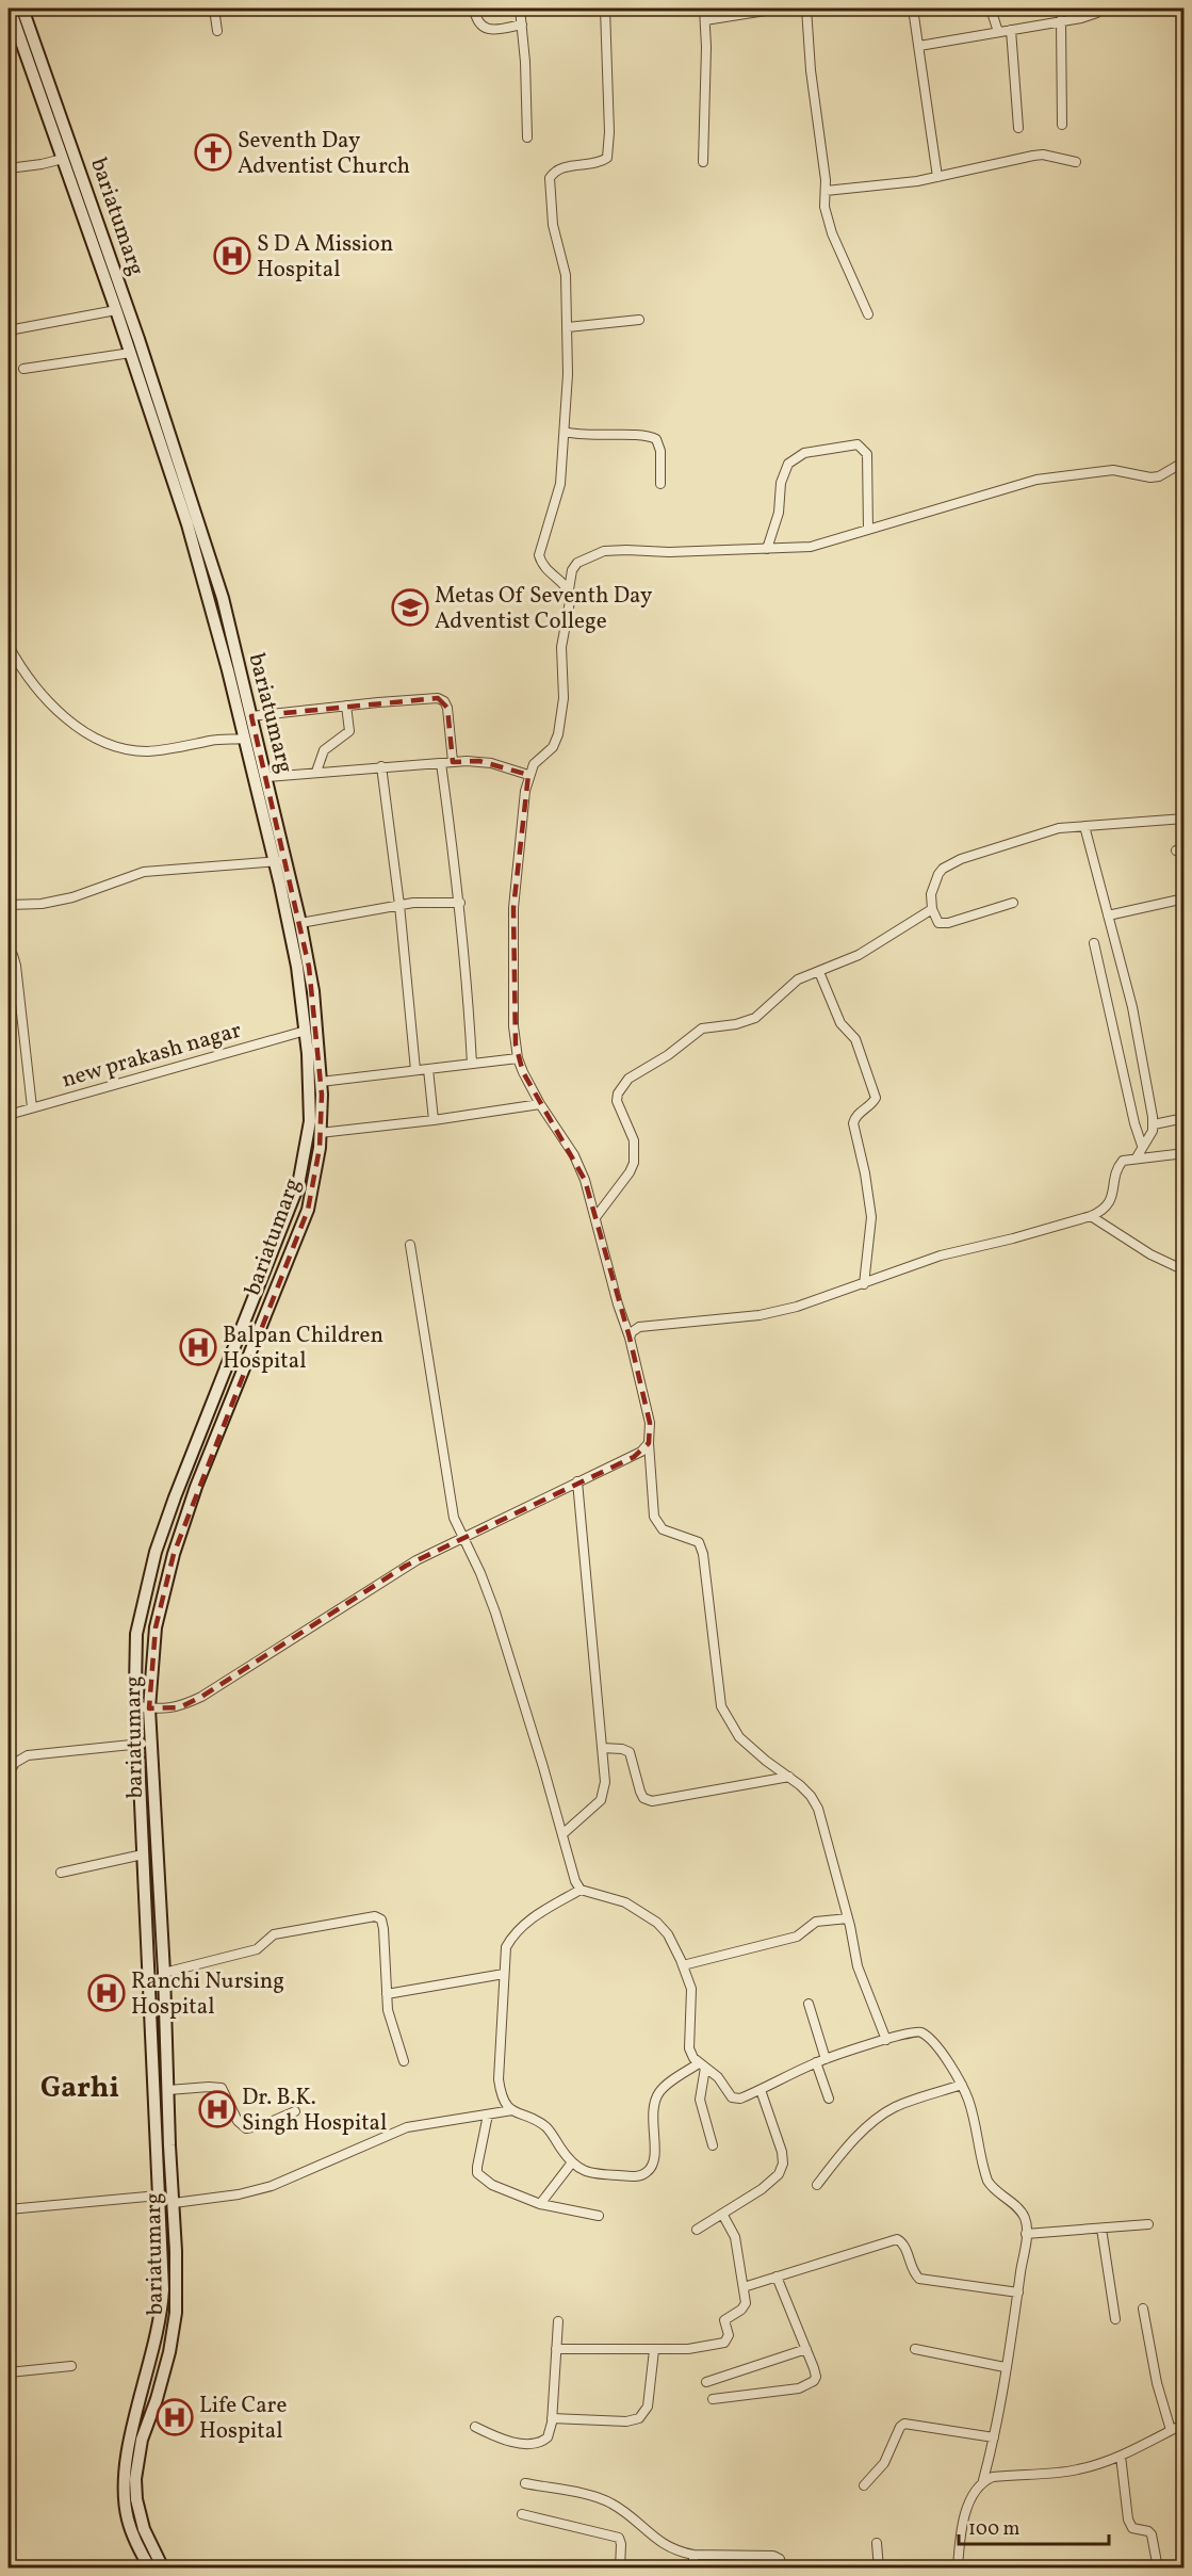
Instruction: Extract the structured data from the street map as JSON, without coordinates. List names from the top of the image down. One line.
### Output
{"streets":{"main road":["bariatumarg"],"street":["new prakash nagar"]},"crossings":[["bariatumarg","new prakash nagar"]],"districts":["Garhi"],"places":{"church":["Seventh Day Adventist Church"],"hospital":["S D A Mission Hospital","Balpan Children Hospital","Ranchi Nursing Hospital","Dr. B.K. Singh Hospital","Life Care Hospital"],"school or university":["Metas Of Seventh Day Adventist College"]},"scale_bar":"100 m"}
